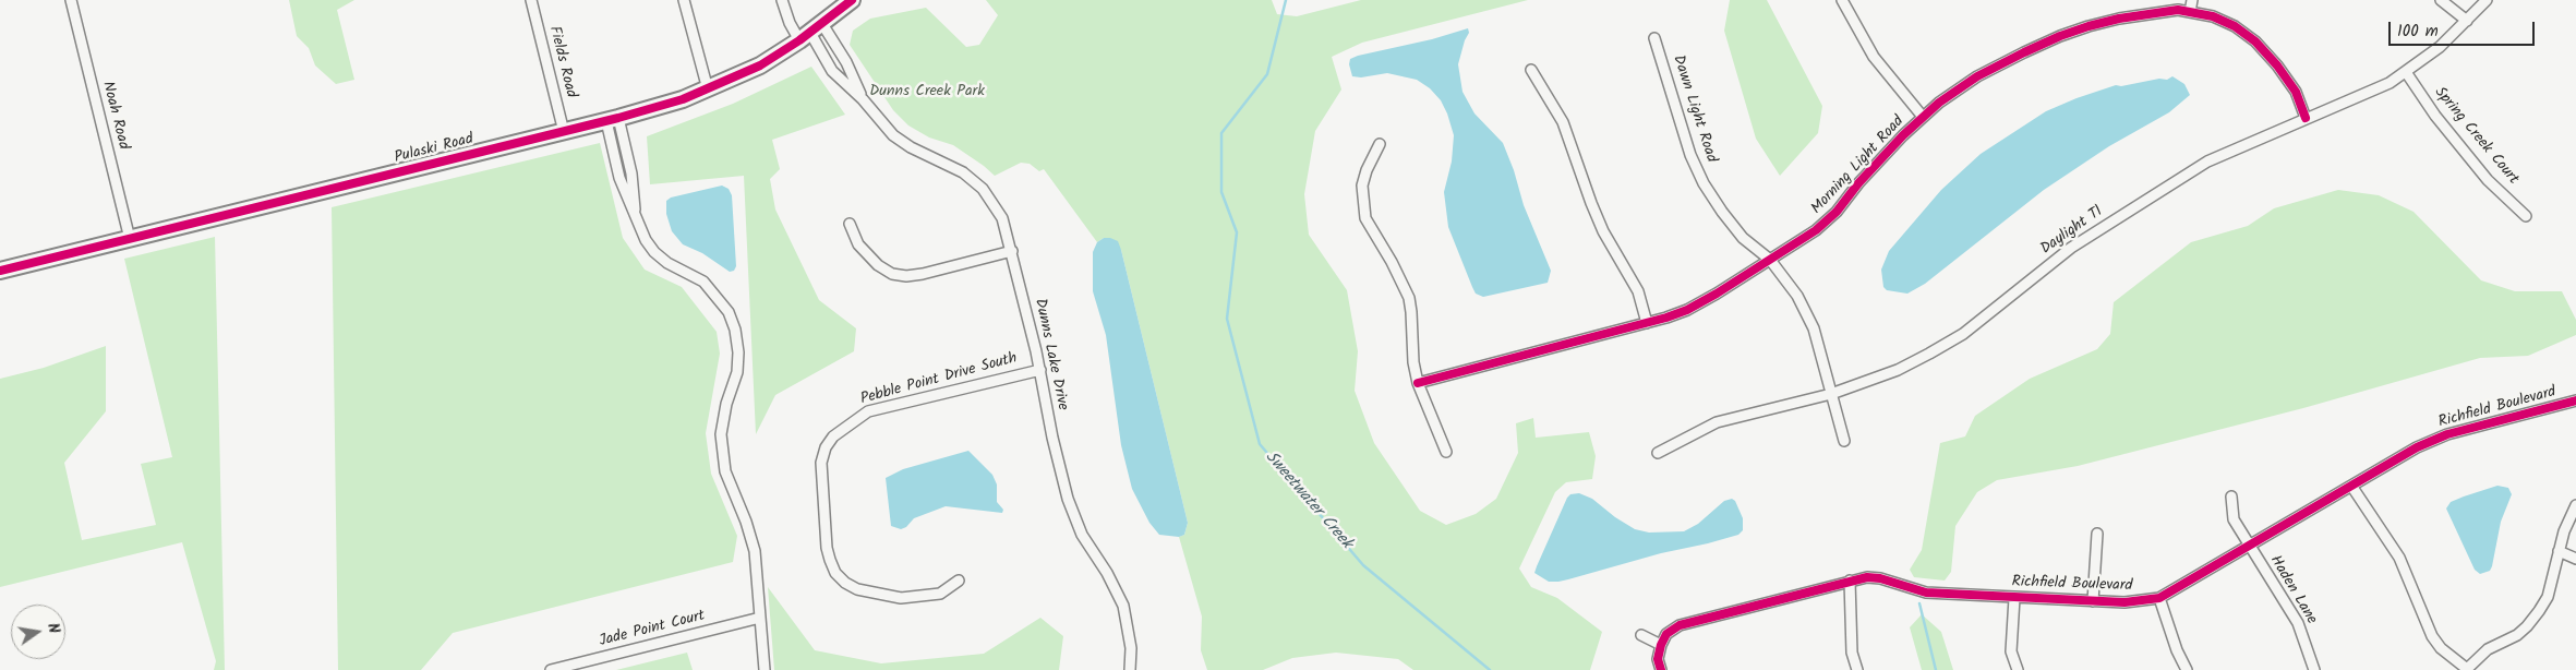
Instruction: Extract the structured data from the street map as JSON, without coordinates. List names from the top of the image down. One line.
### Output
{"streets":{"main road":["Pulaski Road"],"street":["Fields Road","Dawn Light Road","Noah Road","Spring Creek Court","Morning Light Road","Daylight Tl","Dunns Lake Drive","Pebble Point Drive South","Richfield Boulevard","Haden Lane","Jade Point Court"]},"crossings":[["Fields Road","Pulaski Road"],["Dawn Light Road","Morning Light Road"],["Dawn Light Road","Daylight Tl"],["Noah Road","Pulaski Road"],["Spring Creek Court","Daylight Tl"],["Morning Light Road","Daylight Tl"],["Dunns Lake Drive","Pebble Point Drive South"],["Richfield Boulevard","Haden Lane"]],"water":["Sweetwater Creek"],"parks":["Dunns Creek Park"],"scale_bar":"100 m","north":"right"}
